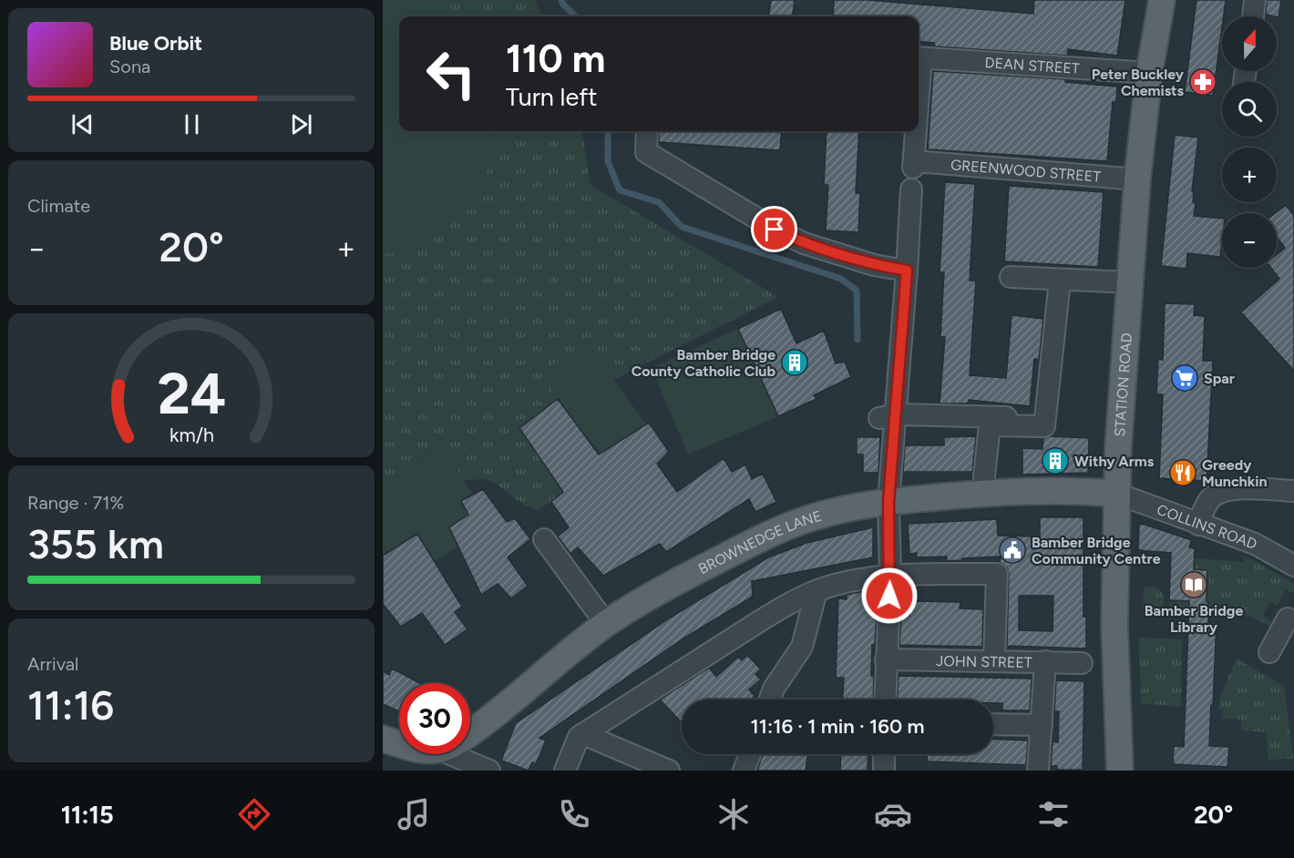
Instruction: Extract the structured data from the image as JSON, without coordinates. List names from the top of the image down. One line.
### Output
{"streets":{"main road":["STATION ROAD","BROWNEDGE LANE"],"street":["DEAN STREET","GREENWOOD STREET","COLLINS ROAD","JOHN STREET"]},"crossings":[["DEAN STREET","STATION ROAD"],["GREENWOOD STREET","STATION ROAD"],["STATION ROAD","COLLINS ROAD"],["STATION ROAD","BROWNEDGE LANE"],["COLLINS ROAD","BROWNEDGE LANE"]],"places":{"pharmacy":["Peter Buckley Chemists"],"building":["Bamber Bridge County Catholic Club","Withy Arms"],"supermarket":["Spar"],"restaurant":["Greedy Munchkin"],"public building":["Bamber Bridge Community Centre"],"library":["Bamber Bridge Library"]},"north":"top","page":{"map_buttons":["+","−"],"turn":["110 m","Turn left"],"song":["Blue Orbit","Sona"],"tile":["Climate",["Range · 71%","355 km"],["Arrival","11:16"]],"heat":["−","20°","+"],"limit":"30","trip":"11:16 · 1 min · 160 m","tabs":["11:15","20°"],"gauge":["24","km/h"]}}
